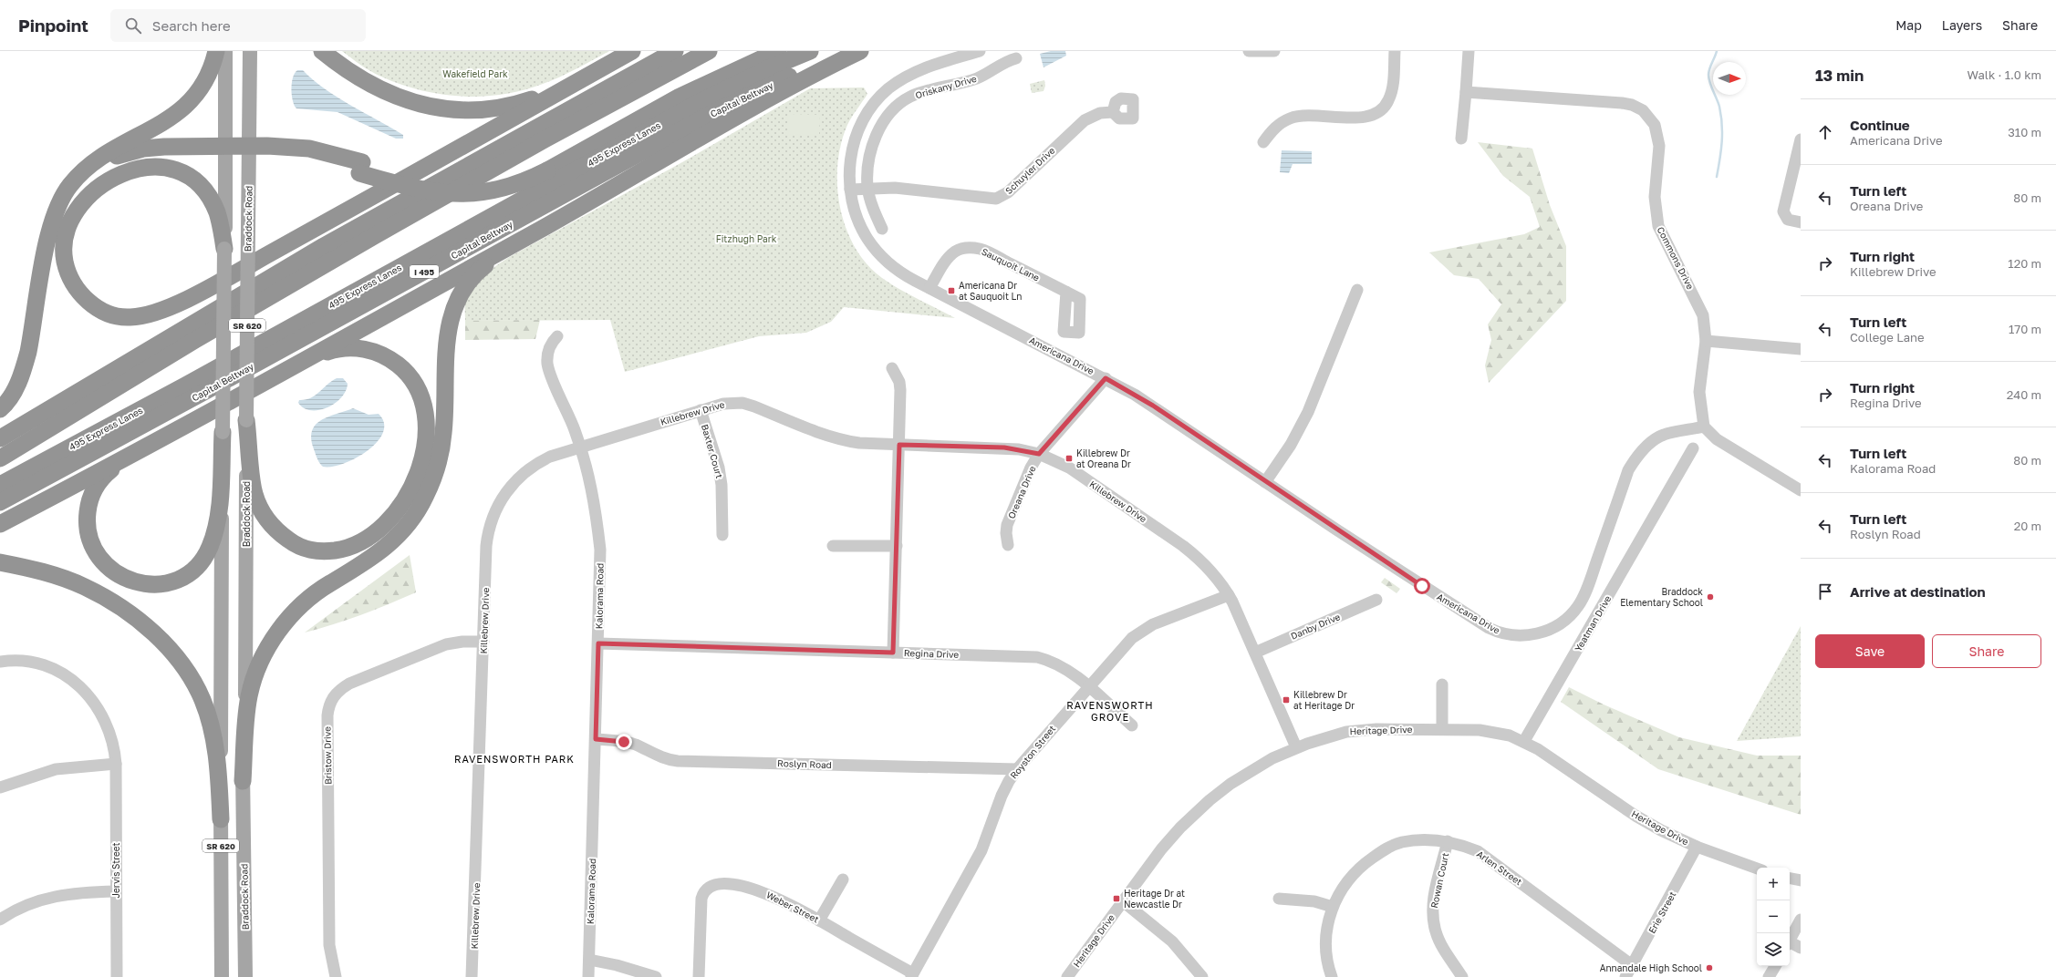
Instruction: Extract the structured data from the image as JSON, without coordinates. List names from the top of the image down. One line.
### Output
{"streets":{"highway":["Capital Beltway","495 Express Lanes","I 495"],"main road":["Braddock Road","SR 620"],"street":["Oriskany Drive","Schuyler Drive","Commons Drive","Sauquoit Lane","Americana Drive","Killebrew Drive","Baxter Court","Oreana Drive","Kalorama Road","Yeatman Drive","Danby Drive","Regina Drive","Heritage Drive","Royston Street","Bristow Drive","Roslyn Road","Arlen Street","Jervis Street","Rowan Court","Weber Street","Erie Street"]},"crossings":[["Oriskany Drive","Schuyler Drive"],["Schuyler Drive","Americana Drive"],["Commons Drive","Americana Drive"],["Sauquoit Lane","Americana Drive"],["Americana Drive","Oreana Drive"],["Killebrew Drive","Baxter Court"],["Killebrew Drive","Oreana Drive"],["Killebrew Drive","Kalorama Road"],["Killebrew Drive","Danby Drive"],["Killebrew Drive","Heritage Drive"],["Killebrew Drive","Royston Street"],["Killebrew Drive","Bristow Drive"],["Kalorama Road","Regina Drive"],["Kalorama Road","Roslyn Road"],["Yeatman Drive","Heritage Drive"],["Regina Drive","Royston Street"],["Heritage Drive","Erie Street"],["Royston Street","Roslyn Road"],["Royston Street","Weber Street"],["Arlen Street","Rowan Court"],["Arlen Street","Erie Street"]],"districts":["RAVENSWORTH GROVE","RAVENSWORTH PARK"],"parks":["Wakefield Park","Fitzhugh Park"],"places":{"transit":["Americana Dr at Sauquoit Ln","Killebrew Dr at Oreana Dr","Killebrew Dr at Heritage Dr","Heritage Dr at Newcastle Dr"],"other":["Braddock Elementary School","Annandale High School"]},"north":"right","page":{"header":"Pinpoint","search":"Search here","nav":["Map","Layers","Share"],"heading":["13 min","Walk · 1.0 km"],"list":[["Continue","Americana Drive","310 m"],["Turn left","Oreana Drive","80 m"],["Turn right","Killebrew Drive","120 m"],["Turn left","College Lane","170 m"],["Turn right","Regina Drive","240 m"],["Turn left","Kalorama Road","80 m"],["Turn left","Roslyn Road","20 m"],"Arrive at destination"],"buttons":["Save","Share"],"map_buttons":["+","−"]}}
